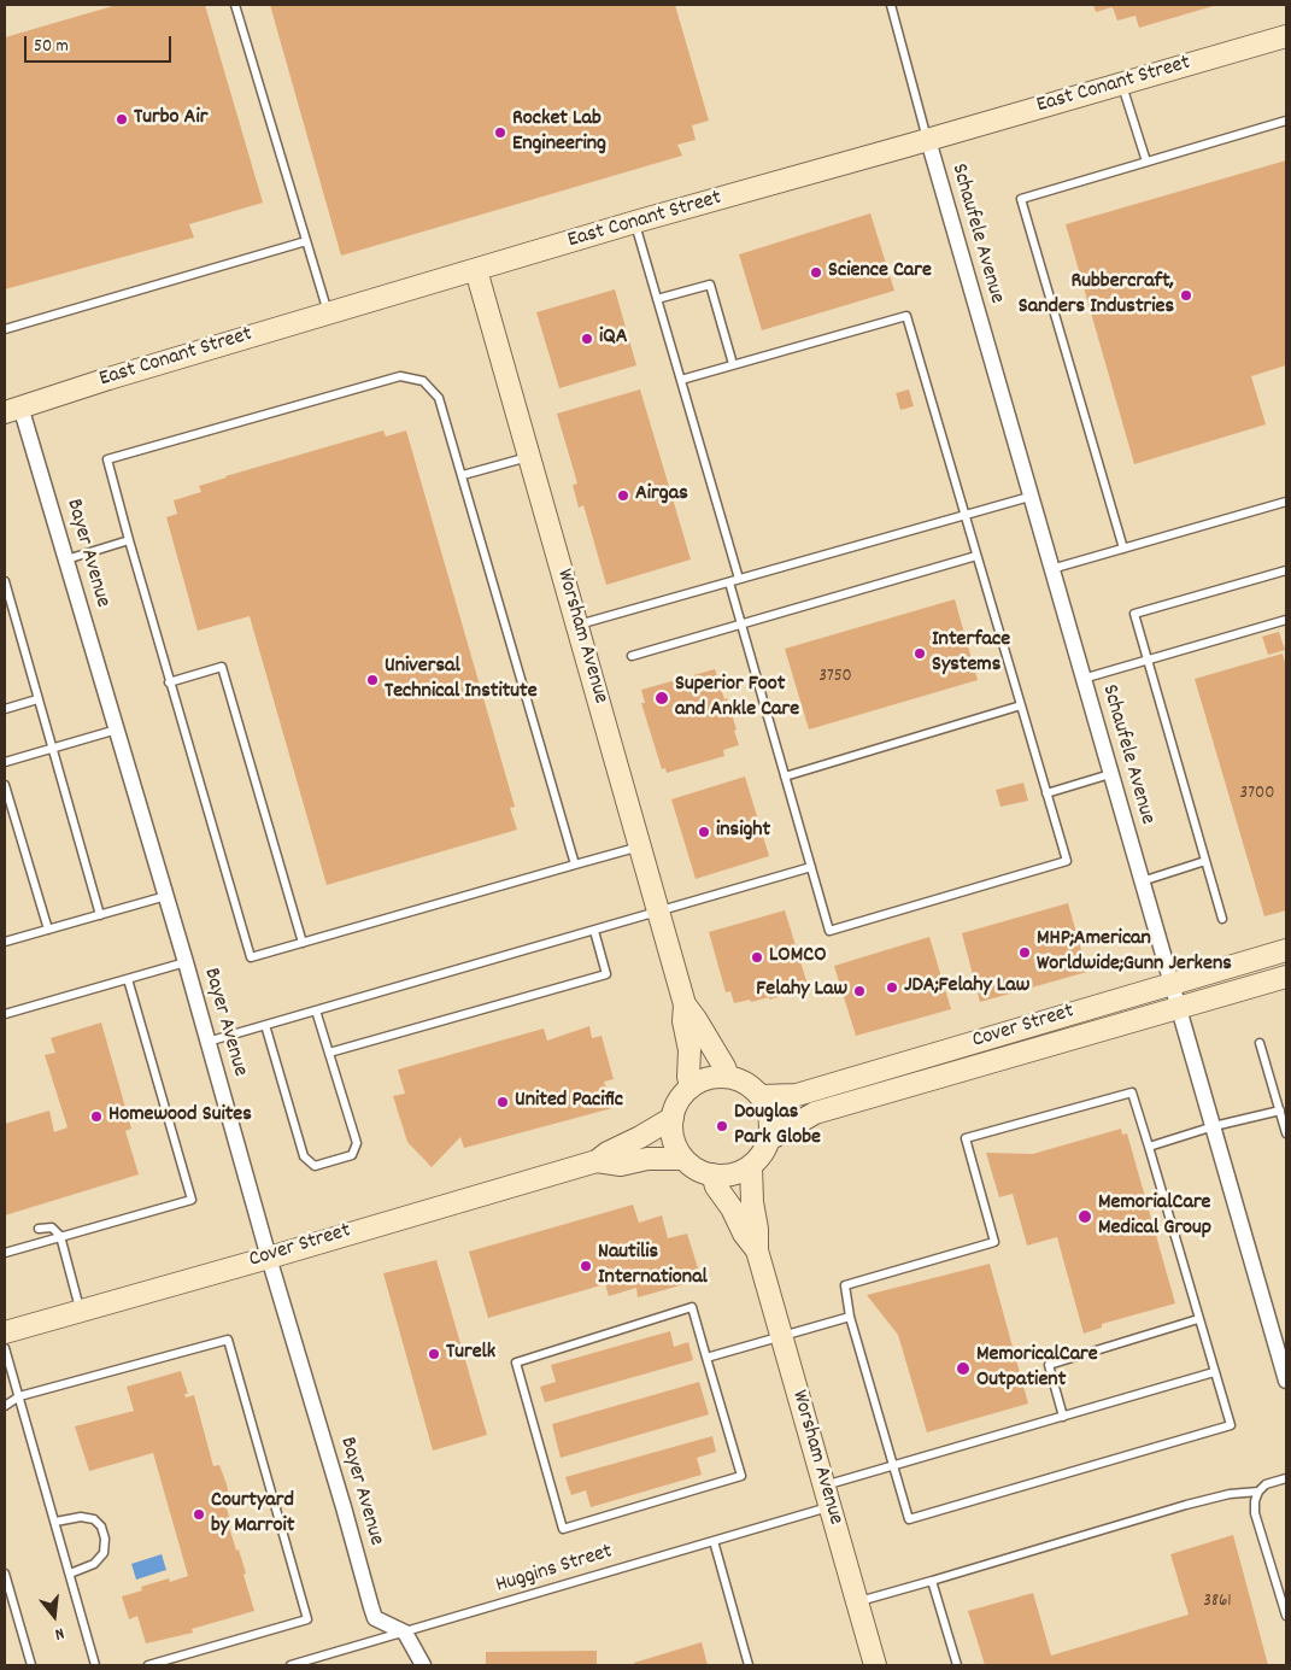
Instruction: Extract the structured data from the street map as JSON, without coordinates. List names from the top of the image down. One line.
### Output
{"streets":{"street":["East Conant Street","Schaufele Avenue","Bayer Avenue","Worsham Avenue","Cover Street"],"lane":["Huggins Street"]},"crossings":[["East Conant Street","Schaufele Avenue"],["East Conant Street","Bayer Avenue"],["East Conant Street","Worsham Avenue"],["Schaufele Avenue","Cover Street"],["Bayer Avenue","Cover Street"],["Bayer Avenue","Huggins Street"],["Worsham Avenue","Cover Street"],["Worsham Avenue","Huggins Street"]],"places":["Turbo Air","Rocket Lab Engineering","Science Care","Rubbercraft, Sanders Industries","iQA","Airgas","Interface Systems","Universal Technical Institute","Superior Foot and Ankle Care","insight","MHP;American Worldwide;Gunn Jerkens","LOMCO","JDA;Felahy Law","Felahy Law","United Pacific","Homewood Suites","Douglas Park Globe","MemorialCare Medical Group","Nautilis International","Turelk","MemoricalCare Outpatient","Courtyard by Marroit"],"house_numbers":["3750","3700","3861"],"scale_bar":"50 m","north":"bottom"}
